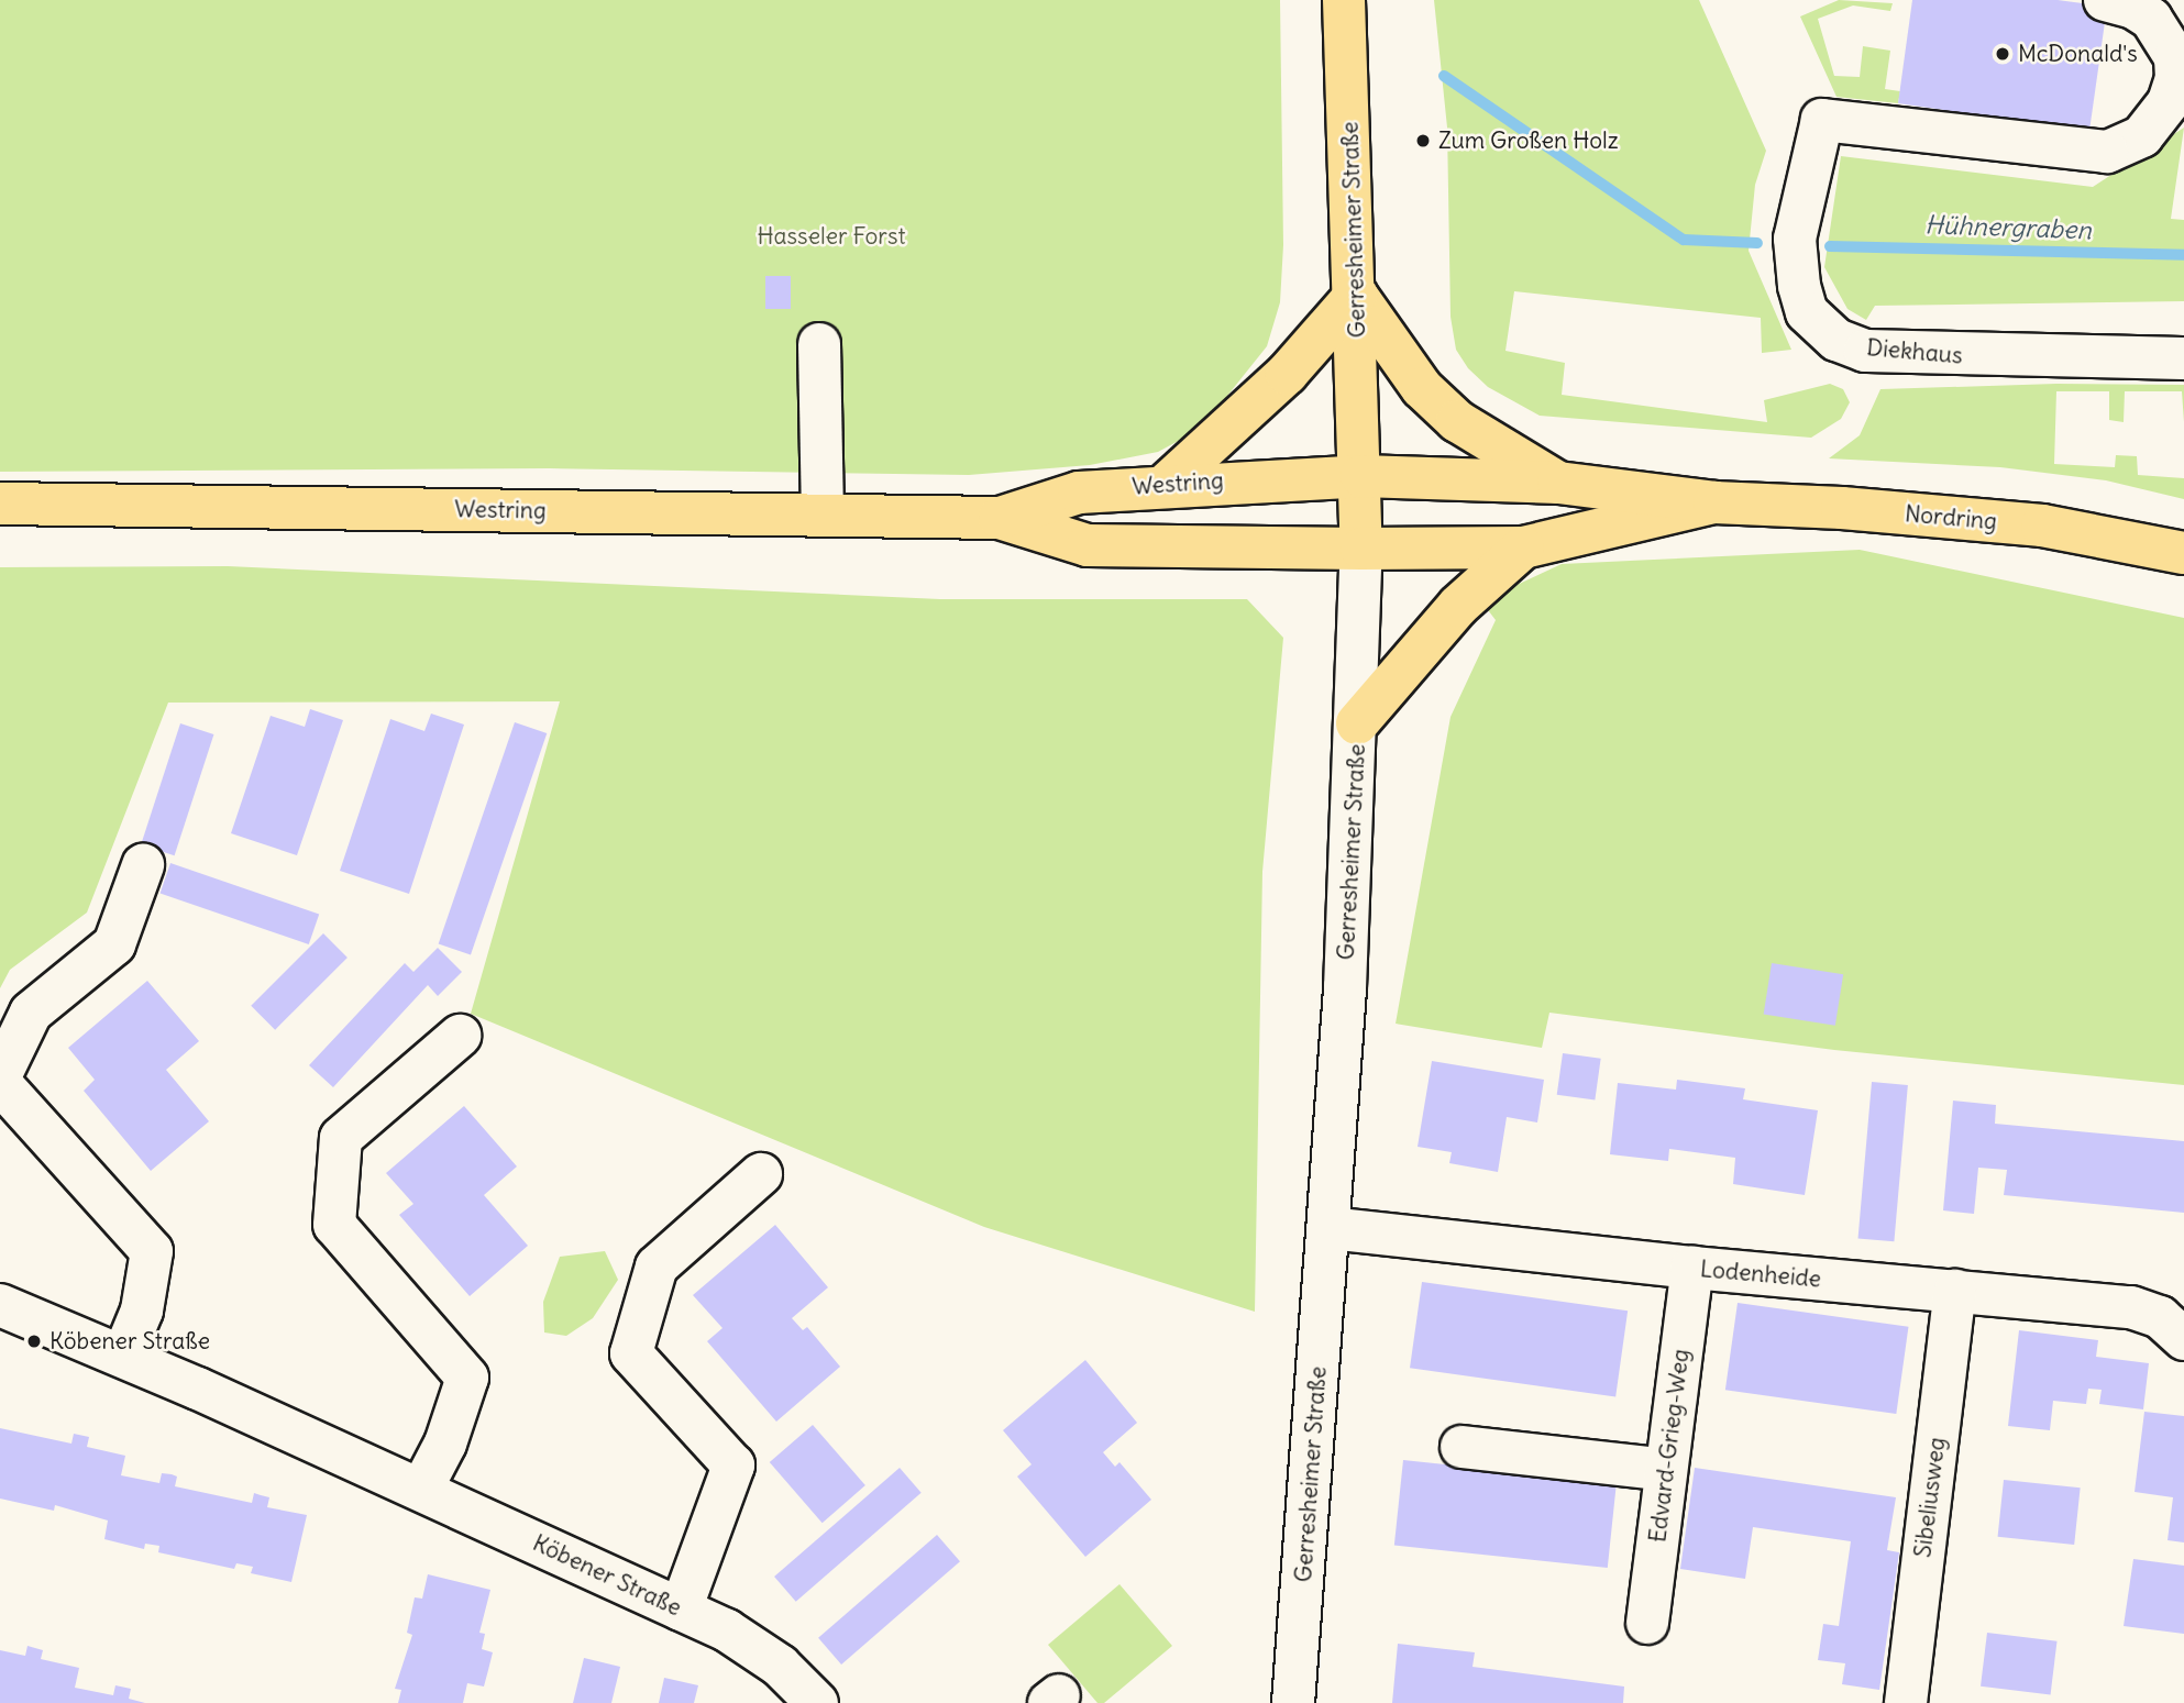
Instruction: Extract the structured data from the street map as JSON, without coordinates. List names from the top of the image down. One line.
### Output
{"streets":{"main road":["Gerresheimer Straße","Westring","Nordring"],"street":["Diekhaus","Lodenheide","Edvard-Grieg-Weg","Sibeliusweg","Köbener Straße"]},"crossings":[["Gerresheimer Straße","Westring"],["Gerresheimer Straße","Nordring"],["Gerresheimer Straße","Lodenheide"],["Westring","Nordring"],["Lodenheide","Edvard-Grieg-Weg"],["Lodenheide","Sibeliusweg"]],"water":["Hühnergraben"],"parks":["Hasseler Forst"],"places":["McDonald's","Zum Großen Holz","Köbener Straße"]}
